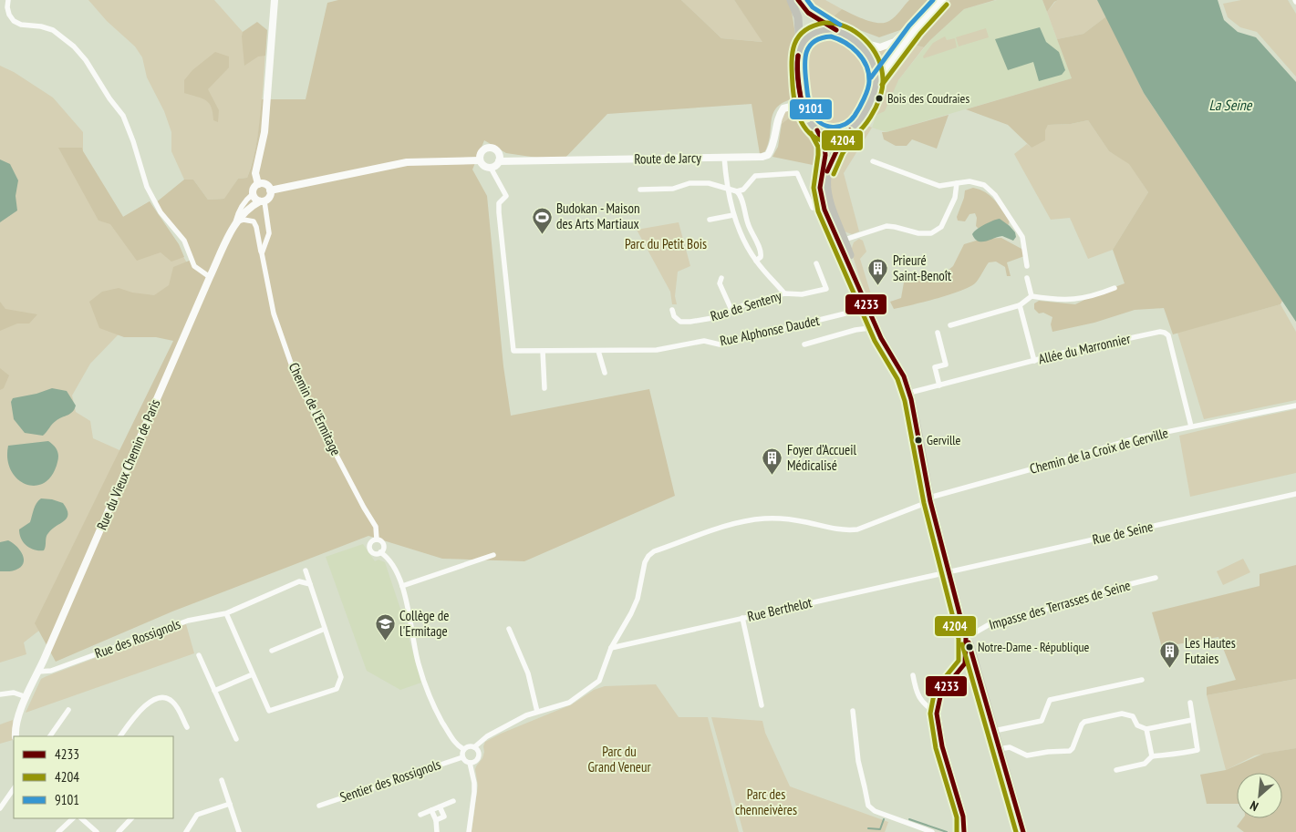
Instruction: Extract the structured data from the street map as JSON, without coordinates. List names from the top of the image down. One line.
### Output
{"streets":{"street":["Route de Jarcy","Rue de Senteny","Rue Alphonse Daudet","Allée du Marronnier","Chemin de l'Ermitage","Chemin de la Croix de Gerville","Rue du Vieux Chemin de Paris","Rue de Seine","Impasse des Terrasses de Seine","Rue Berthelot","Rue des Rossignols","Sentier des Rossignols"]},"crossings":[["Route de Jarcy","Rue Alphonse Daudet"],["Allée du Marronnier","Chemin de la Croix de Gerville"],["Chemin de l'Ermitage","Rue du Vieux Chemin de Paris"],["Chemin de la Croix de Gerville","Rue Berthelot"],["Chemin de la Croix de Gerville","Sentier des Rossignols"],["Rue du Vieux Chemin de Paris","Rue des Rossignols"],["Rue de Seine","Rue Berthelot"]],"water":["La Seine"],"parks":["Parc du Petit Bois","Parc du Grand Veneur","Parc des chenneivères"],"places":{"other":["Bois des Coudraies","Gerville","Notre-Dame - République"],"sports":["Budokan - Maison des Arts Martiaux"],"building":["Prieuré Saint-Benoît","Foyer d’Accueil Médicalisé","Les Hautes Futaies"],"school or university":["Collège de l'Ermitage"]},"lines":["transit line 4233","transit line 9101","transit line 4204"],"legend":["4233","4204","9101"],"north":"bottom left"}
